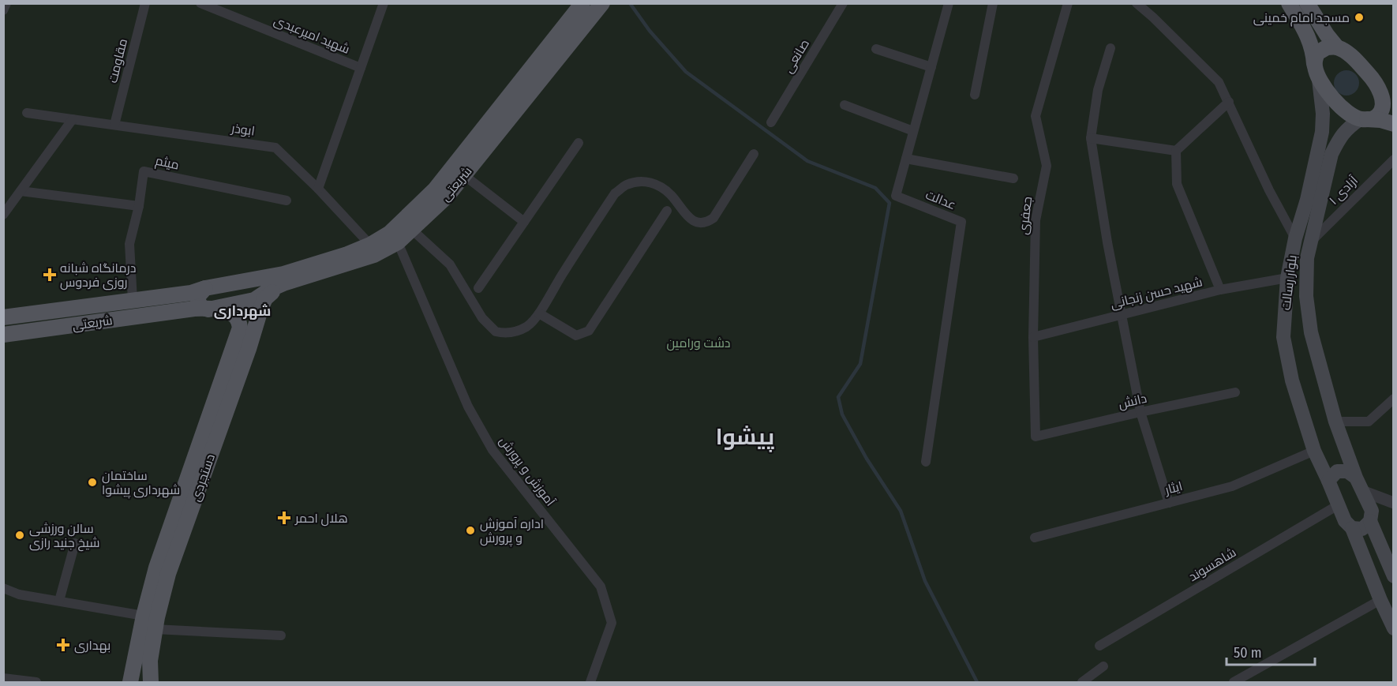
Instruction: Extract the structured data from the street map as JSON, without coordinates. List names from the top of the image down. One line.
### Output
{"streets":{"main road":["شریعتی","بلوار رسالت","دستجردی"],"street":["شهید امیرعبدی","صانعی","مقاومت","ابوذر","میثم","آزادی ۱","عدالت","جعفری","شهید حسن زنجانی","دانش","آموزش و پرورش","ایثار","شاهسوند"]},"crossings":[["شهید امیرعبدی","ابوذر"],["مقاومت","ابوذر"],["ابوذر","شریعتی"],["میثم","شریعتی"],["شریعتی","آموزش و پرورش"],["شریعتی","دستجردی"],["آزادی ۱","بلوار رسالت"],["جعفری","شهید حسن زنجانی"],["جعفری","دانش"],["بلوار رسالت","شهید حسن زنجانی"],["بلوار رسالت","ایثار"],["بلوار رسالت","شاهسوند"]],"districts":["شهرداری","پیشوا"],"parks":["دشت ورامین"],"places":{"other":["مسجد امام خمینی","ساختمان شهرداری پیشوا","اداره آموزش و پرورش","سالن ورزشی شیخ جنید رازی"],"health":["درمانگاه شبانه روزی فردوس","هلال احمر","بهداری"]},"scale_bar":"50 m"}
